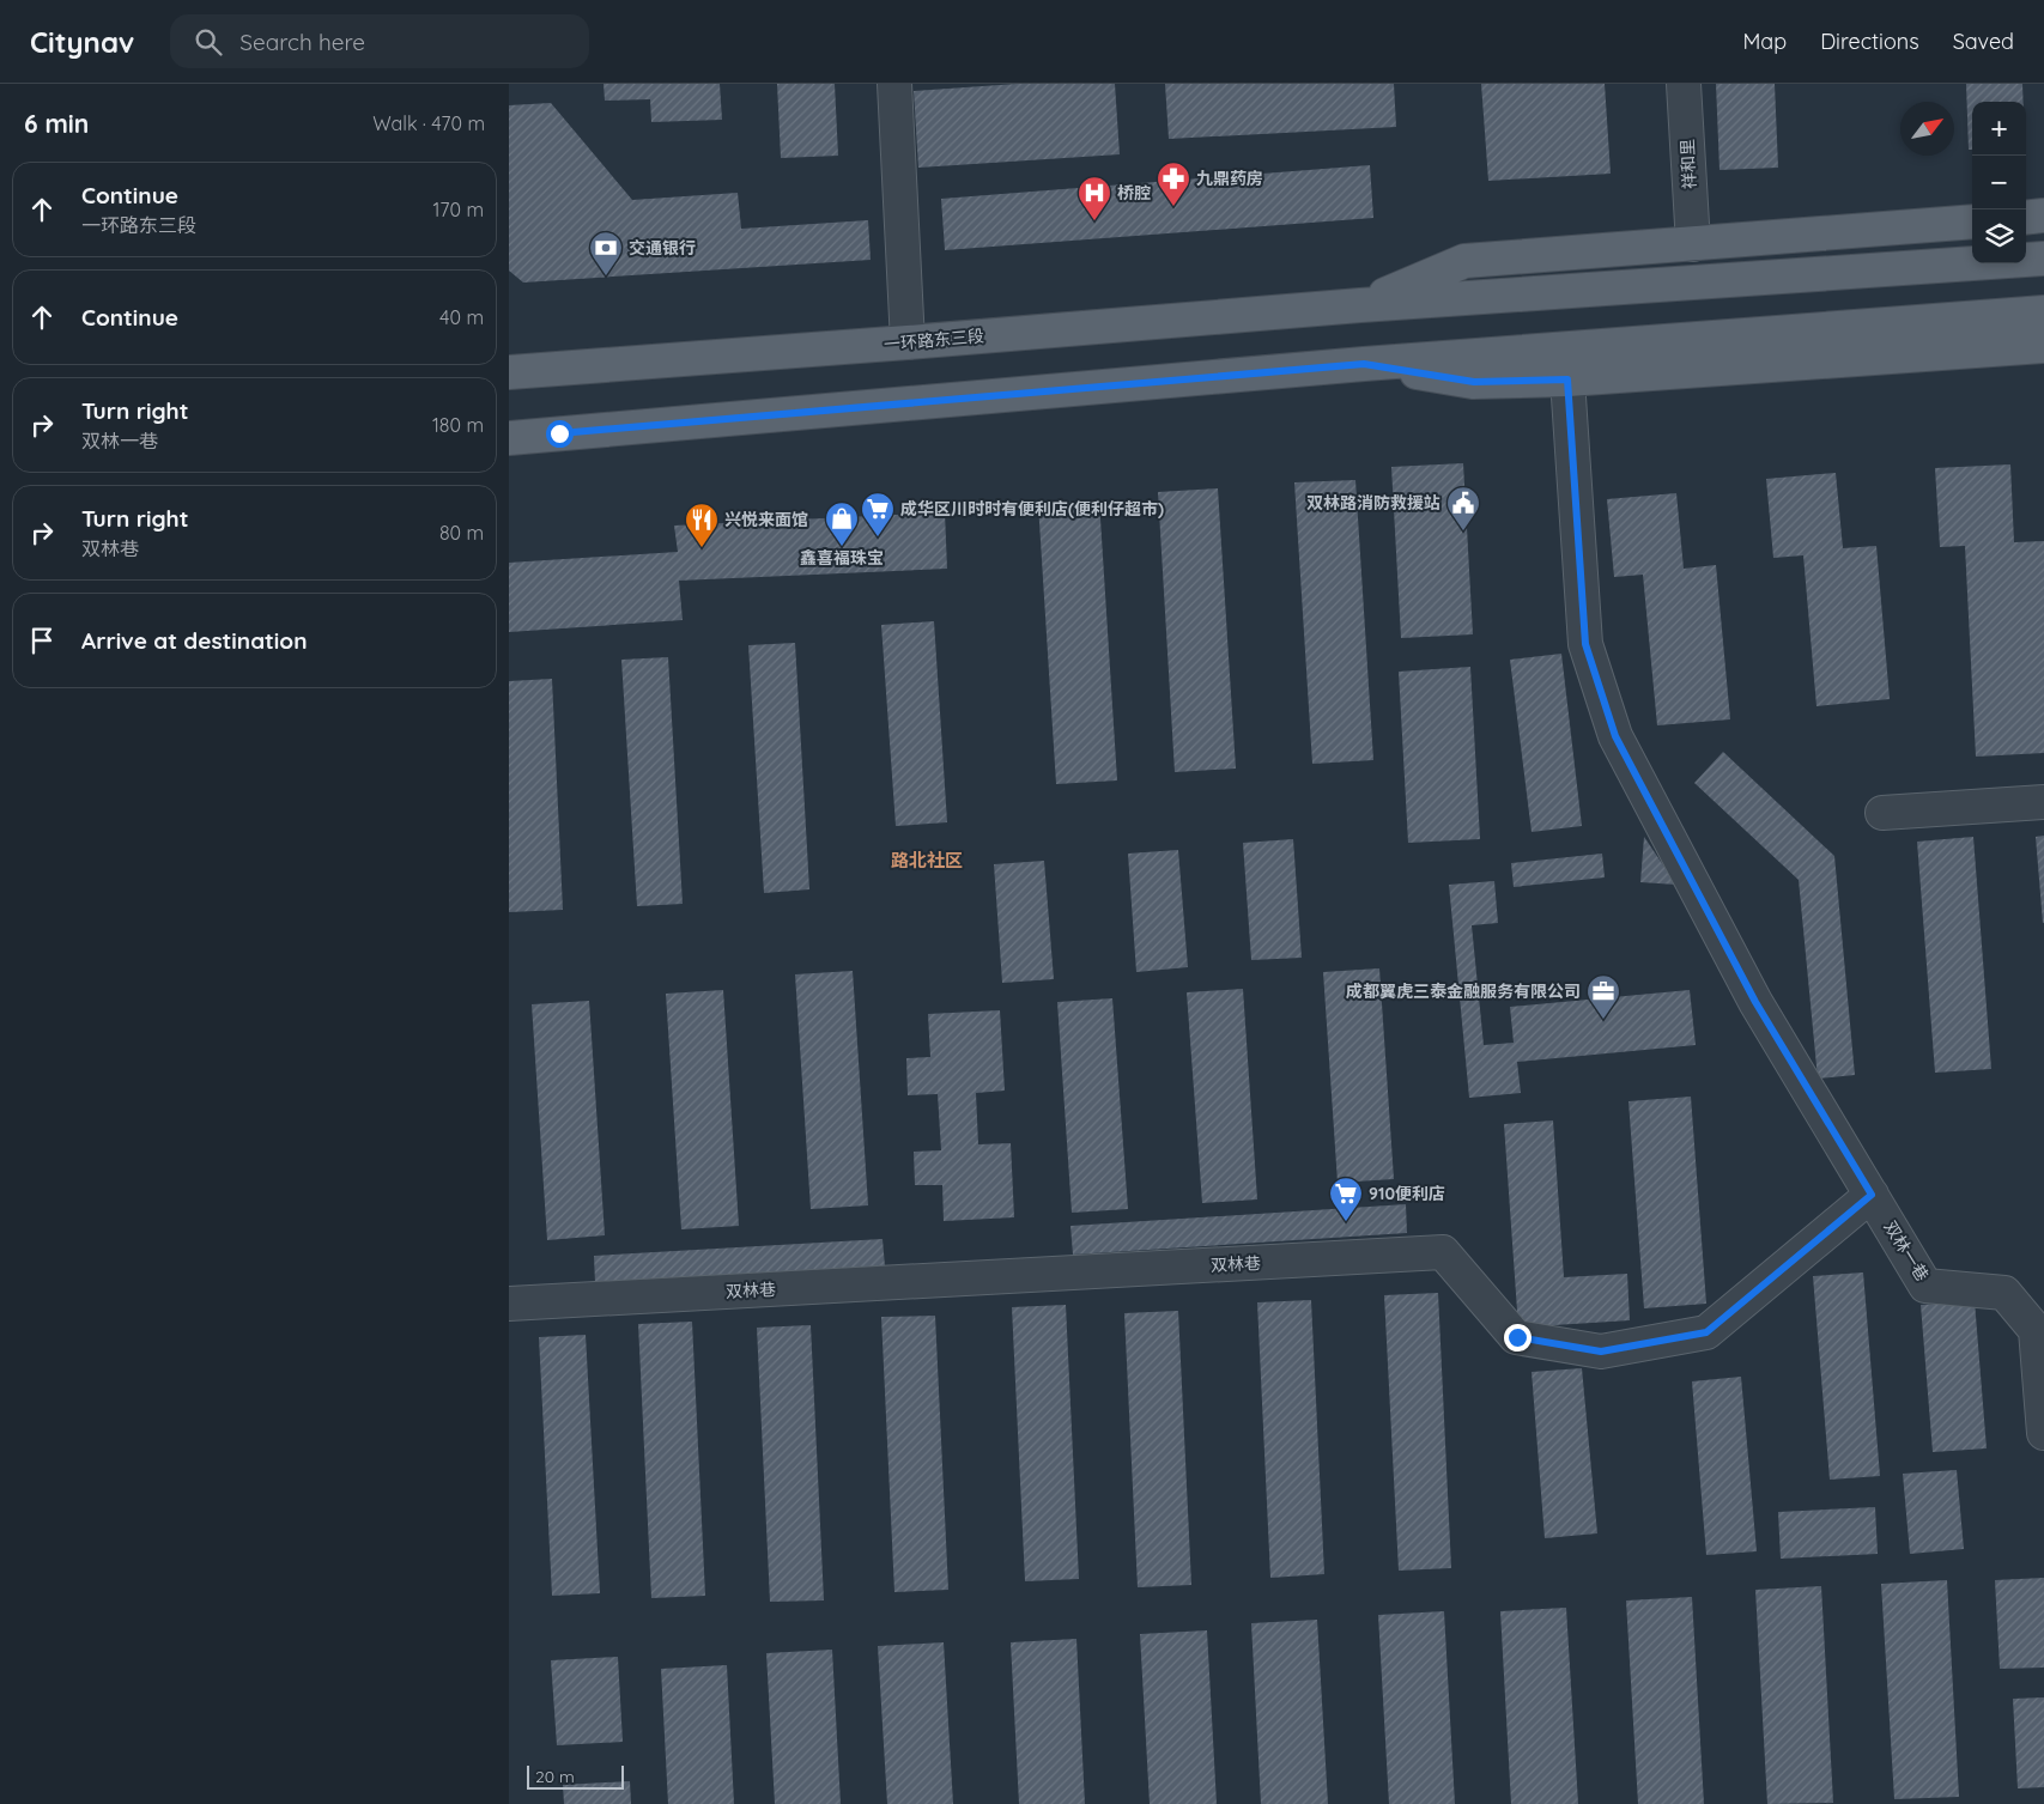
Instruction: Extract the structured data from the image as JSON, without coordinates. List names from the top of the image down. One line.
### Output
{"streets":{"main road":["一环路东三段"],"street":["祥和里","双林一巷","双林巷"]},"crossings":[["双林一巷","双林巷"]],"districts":["路北社区"],"places":{"pharmacy":["九鼎药房"],"hospital":["桥腔"],"bank":["交通银行"],"public building":["双林路消防救援站"],"supermarket":["成华区川时时有便利店(便利仔超市)","910便利店"],"shop":["鑫喜福珠宝"],"restaurant":["兴悦来面馆"],"office":["成都翼虎三泰金融服务有限公司"]},"scale_bar":"20 m","north":"top right","page":{"header":"Citynav","search":"Search here","nav":["Map","Directions","Saved"],"heading":["6 min","Walk · 470 m"],"map_buttons":["+","−"],"list":[["Continue","一环路东三段","170 m"],["Continue","40 m"],["Turn right","双林一巷","180 m"],["Turn right","双林巷","80 m"],"Arrive at destination"],"scale":"20 m"}}
